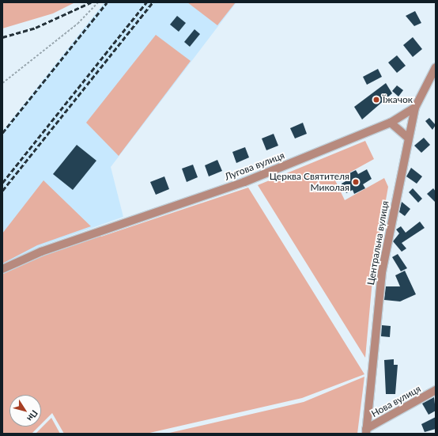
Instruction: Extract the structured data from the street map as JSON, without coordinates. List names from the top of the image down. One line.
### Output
{"streets":{"street":["Лугова вулиця","Центральна вулиця","Нова вулиця"]},"crossings":[["Лугова вулиця","Центральна вулиця"],["Центральна вулиця","Нова вулиця"]],"places":["Їжачок","Церква Святителя Миколая"],"north":"bottom right"}
